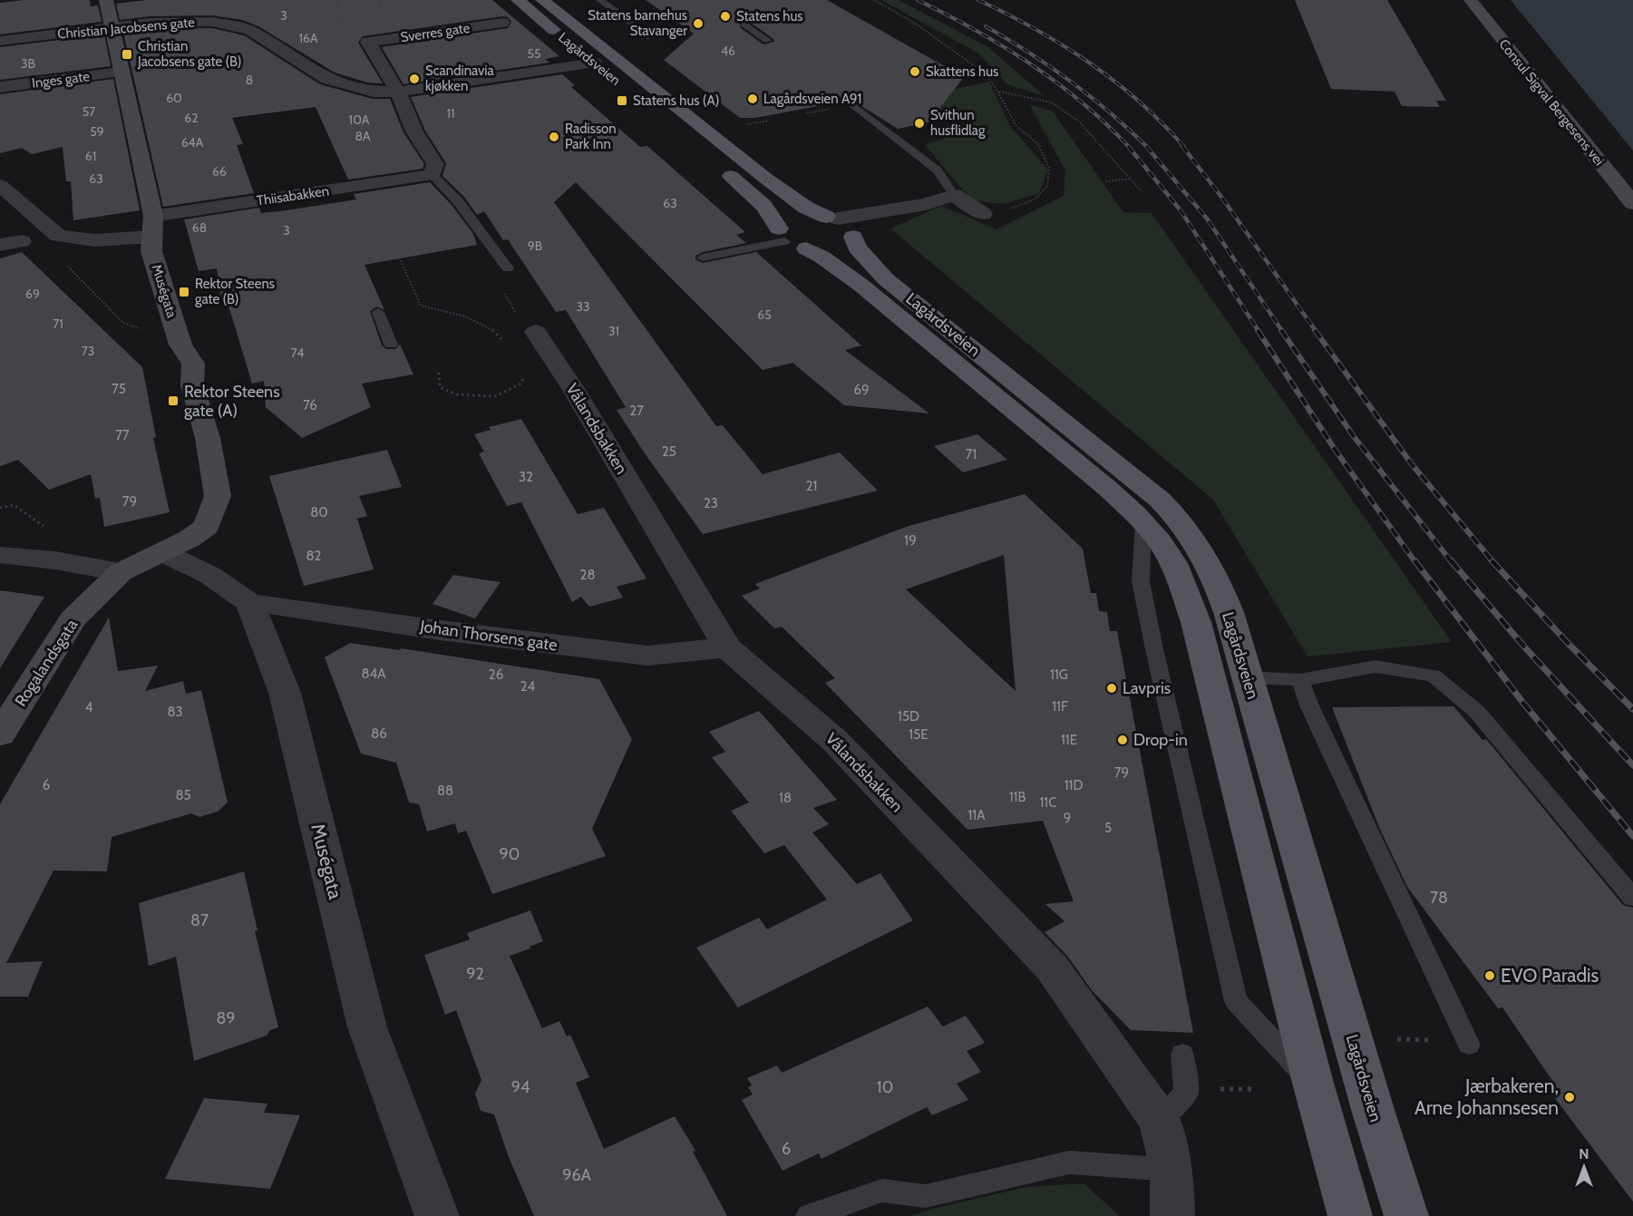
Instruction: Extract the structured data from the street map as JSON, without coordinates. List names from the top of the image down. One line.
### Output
{"streets":{"main road":["Lagårdsveien"],"street":["Christian Jacobsens gate","Sverres gate","Inges gate","Consul Sigval Bergesens vei","Thiisabakken","Muségata","Vålandsbakken","Johan Thorsens gate","Rogalandsgata"]},"crossings":[["Christian Jacobsens gate","Sverres gate"],["Christian Jacobsens gate","Lagårdsveien"],["Christian Jacobsens gate","Muségata"],["Inges gate","Muségata"],["Thiisabakken","Muségata"],["Muségata","Johan Thorsens gate"],["Muségata","Rogalandsgata"],["Vålandsbakken","Johan Thorsens gate"]],"places":{"other":["Statens hus","Statens barnehus Stavanger","Skattens hus","Scandinavia kjøkken","Lagårdsveien A91","Svithun husflidlag","Radisson Park Inn","Lavpris","Drop-in","EVO Paradis","Jærbakeren, Arne Johannsesen"],"transit":["Christian Jacobsens gate (B)","Statens hus (A)","Rektor Steens gate (B)","Rektor Steens gate (A)"]},"house_numbers":["3","16A","46","55","3B","8","60","57","11","62","10A","59","8A","64A","61","66","63","63","68","3","9B","69","33","65","71","31","73","74","75","69","76","27","77","25","71","32","21","79","23","80","19","82","28","84A","26","11G","24","11F","4","83","15D","86","15E","11E","79","6","11D","88","85","11B","18","11C","11A","9","5","90","78","87","92","89","94","10","6","96A"],"north":"top"}
